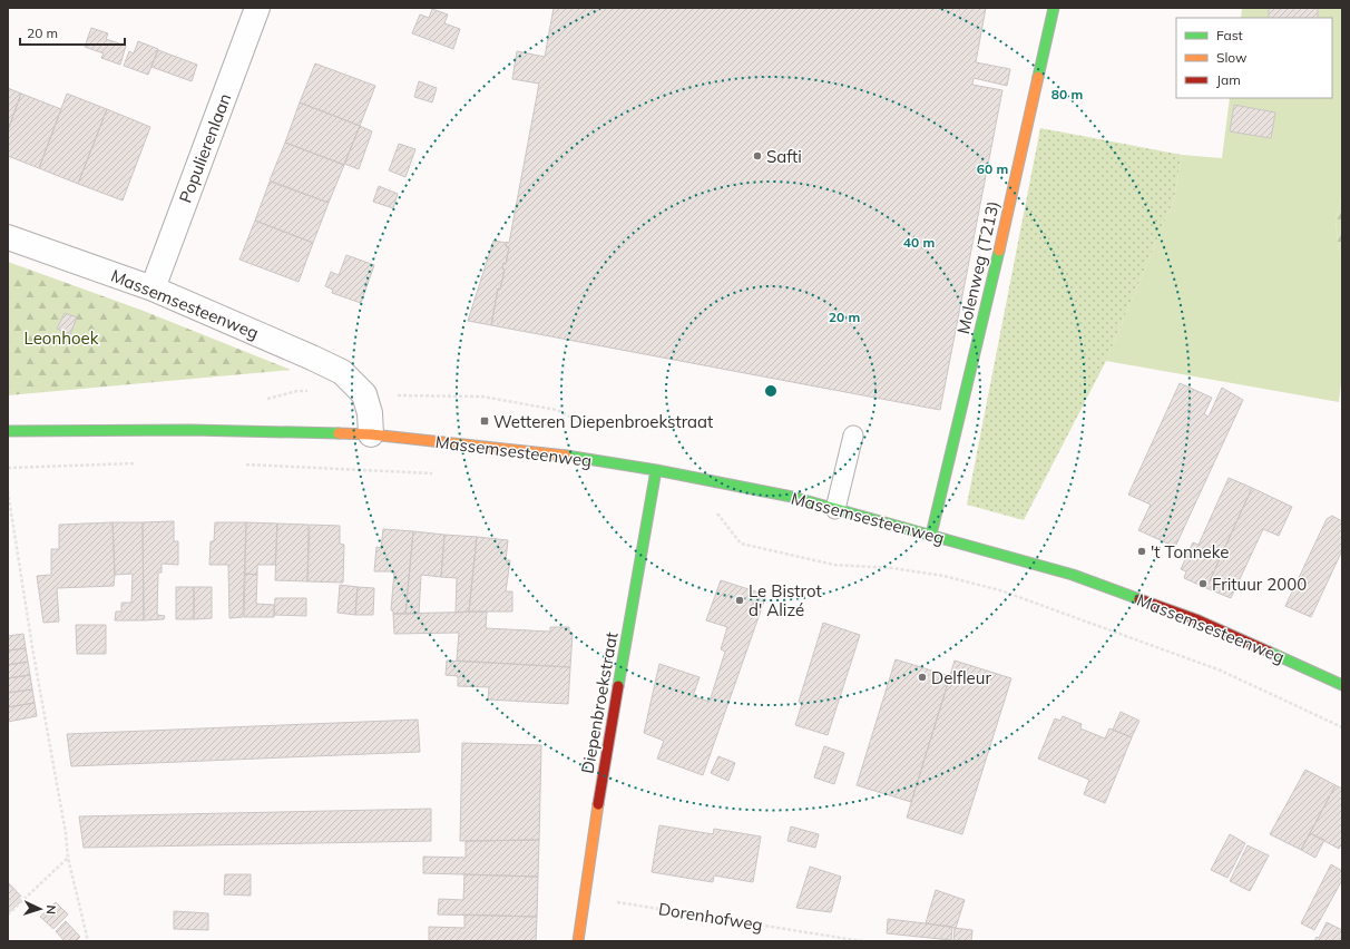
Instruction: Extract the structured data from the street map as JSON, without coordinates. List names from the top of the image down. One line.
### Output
{"streets":{"main road":["Molenweg (T213)","Massemsesteenweg","Diepenbroekstraat"],"street":["Populierenlaan"],"path":["Dorenhofweg"]},"crossings":[["Populierenlaan","Massemsesteenweg"],["Molenweg (T213)","Massemsesteenweg"],["Massemsesteenweg","Diepenbroekstraat"],["Diepenbroekstraat","Dorenhofweg"]],"parks":["Leonhoek"],"places":{"other":["Safti","'t Tonneke","Frituur 2000","Le Bistrot d' Alizé","Delfleur"],"transit":["Wetteren Diepenbroekstraat"]},"legend":["Fast","Slow","Jam"],"scale_bar":"20 m","north":"right","rings":["80 m","60 m","40 m","20 m"]}
